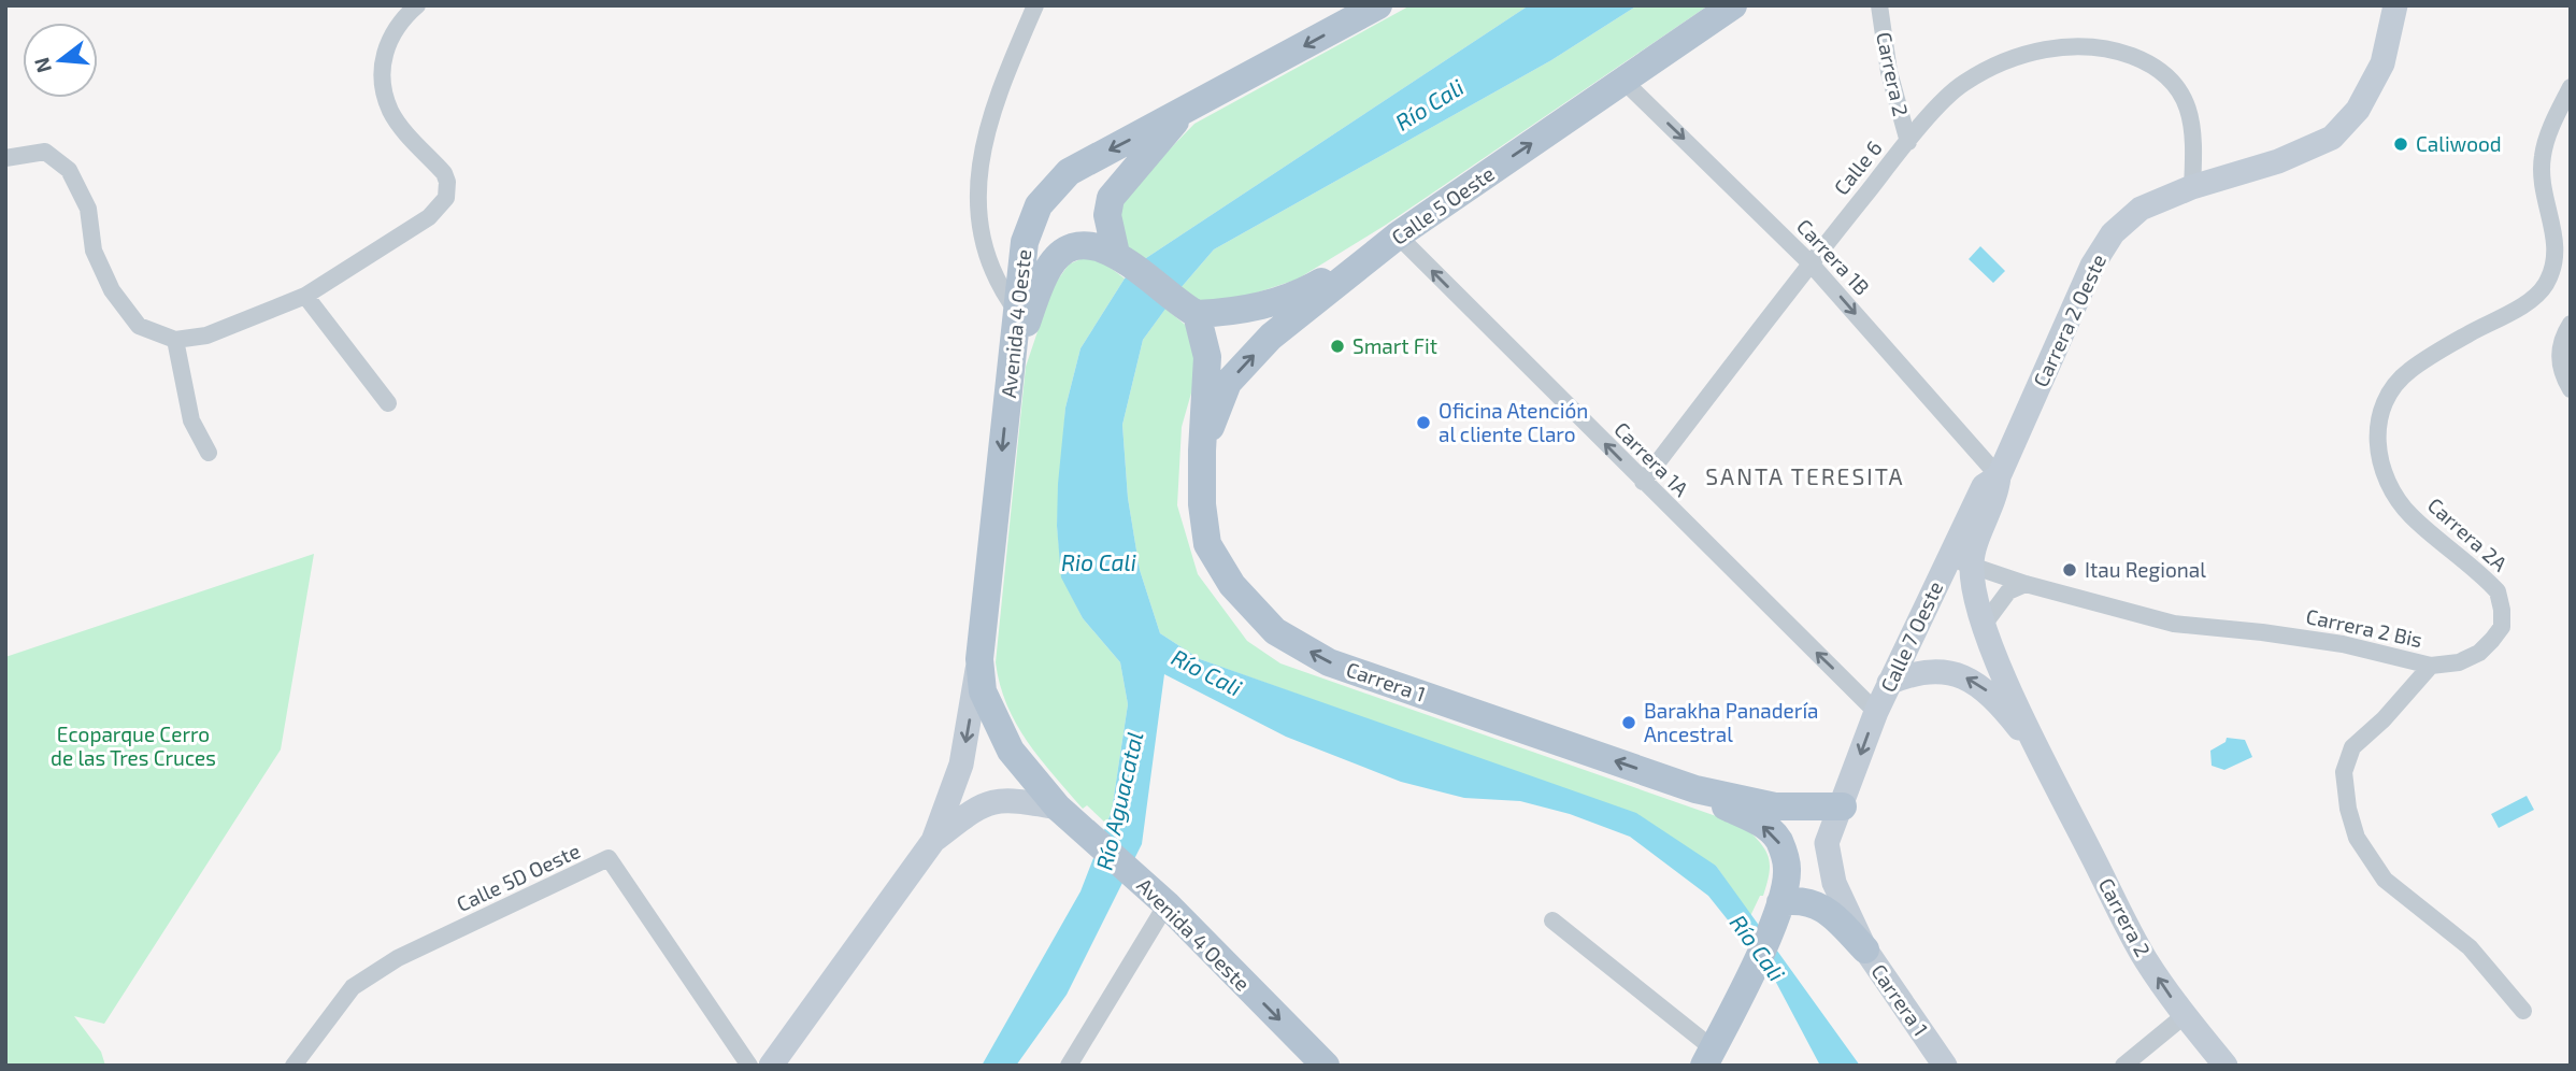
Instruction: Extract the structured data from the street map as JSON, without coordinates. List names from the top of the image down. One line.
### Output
{"streets":{"main road":["Calle 5 Oeste","Avenida 4 Oeste","Carrera 1"],"street":["Carrera 2","Calle 6","Carrera 1B","Carrera 2 Oeste","Carrera 1A","Carrera 2A","Carrera 2 Bis","Calle 7 Oeste","Calle 5D Oeste"]},"crossings":[["Carrera 2","Calle 6"],["Carrera 2","Carrera 2 Oeste"],["Carrera 2","Carrera 2 Bis"],["Carrera 2","Calle 7 Oeste"],["Calle 6","Carrera 1B"],["Calle 6","Carrera 2 Oeste"],["Calle 6","Carrera 1A"],["Calle 5 Oeste","Carrera 1B"],["Calle 5 Oeste","Carrera 1A"],["Calle 5 Oeste","Carrera 1"],["Carrera 1B","Carrera 2 Oeste"],["Carrera 1B","Calle 7 Oeste"],["Carrera 2 Oeste","Carrera 2 Bis"],["Carrera 2 Oeste","Calle 7 Oeste"],["Carrera 1A","Calle 7 Oeste"],["Carrera 2A","Carrera 2 Bis"],["Carrera 2 Bis","Calle 7 Oeste"],["Calle 7 Oeste","Carrera 1"]],"one_way":["Carrera 2","Carrera 1B","Avenida 4 Oeste","Carrera 1A","Carrera 1"],"districts":["SANTA TERESITA"],"water":["Río Cali","Rio Cali","Río Aguacatal"],"parks":["Ecoparque Cerro de las Tres Cruces"],"places":["Caliwood","Smart Fit","Oficina Atención al cliente Claro","Itau Regional","Barakha Panadería Ancestral"],"north":"left"}
